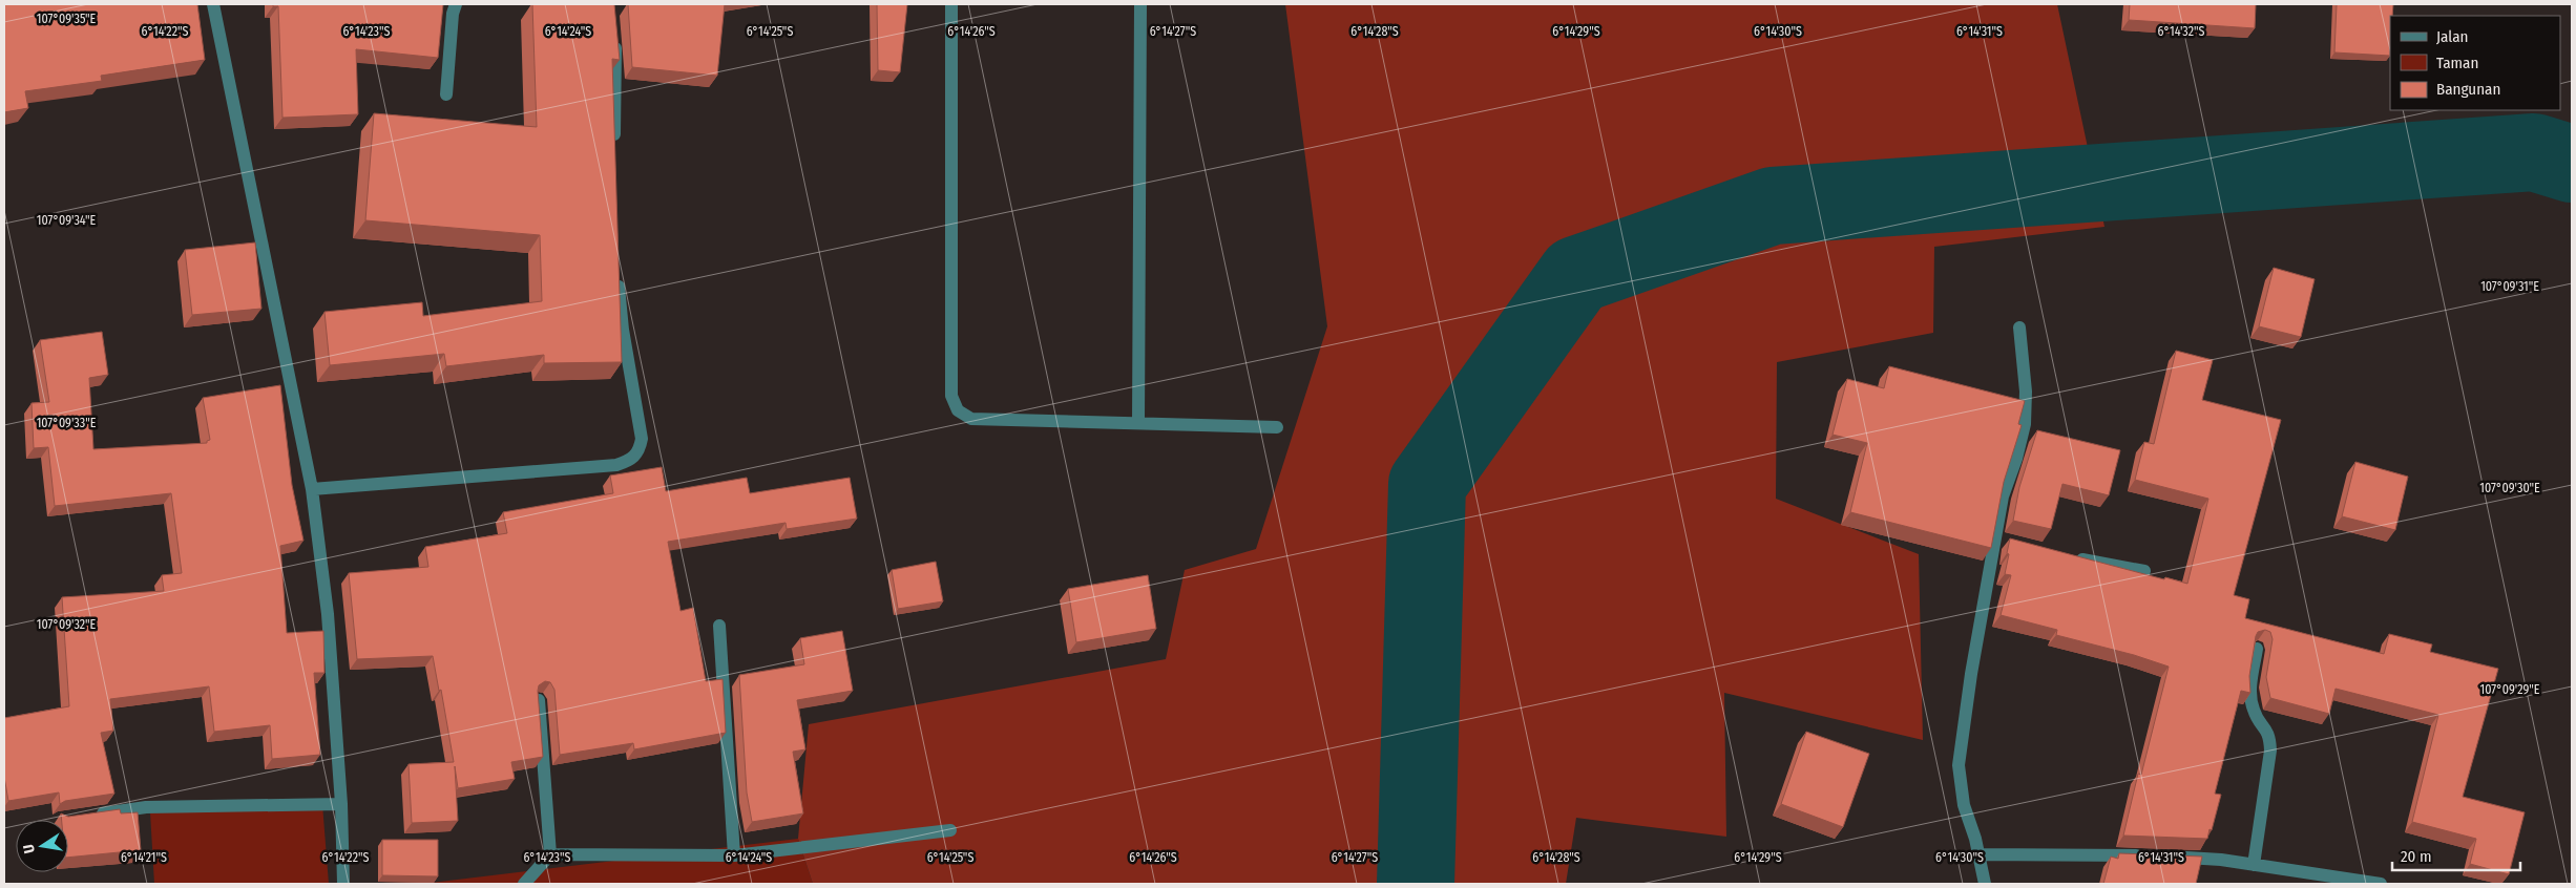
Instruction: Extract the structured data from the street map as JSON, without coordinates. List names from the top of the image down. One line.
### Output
{"legend":["Jalan","Taman","Bangunan"],"scale_bar":"20 m","north":"left","coordinates":["107°09'35\"E","6°14'22\"S","6°14'23\"S","6°14'24\"S","6°14'25\"S","6°14'26\"S","6°14'27\"S","6°14'28\"S","6°14'29\"S","6°14'30\"S","6°14'31\"S","6°14'32\"S","107°09'34\"E","107°09'31\"E","107°09'33\"E","107°09'30\"E","107°09'32\"E","107°09'29\"E","6°14'21\"S"]}
